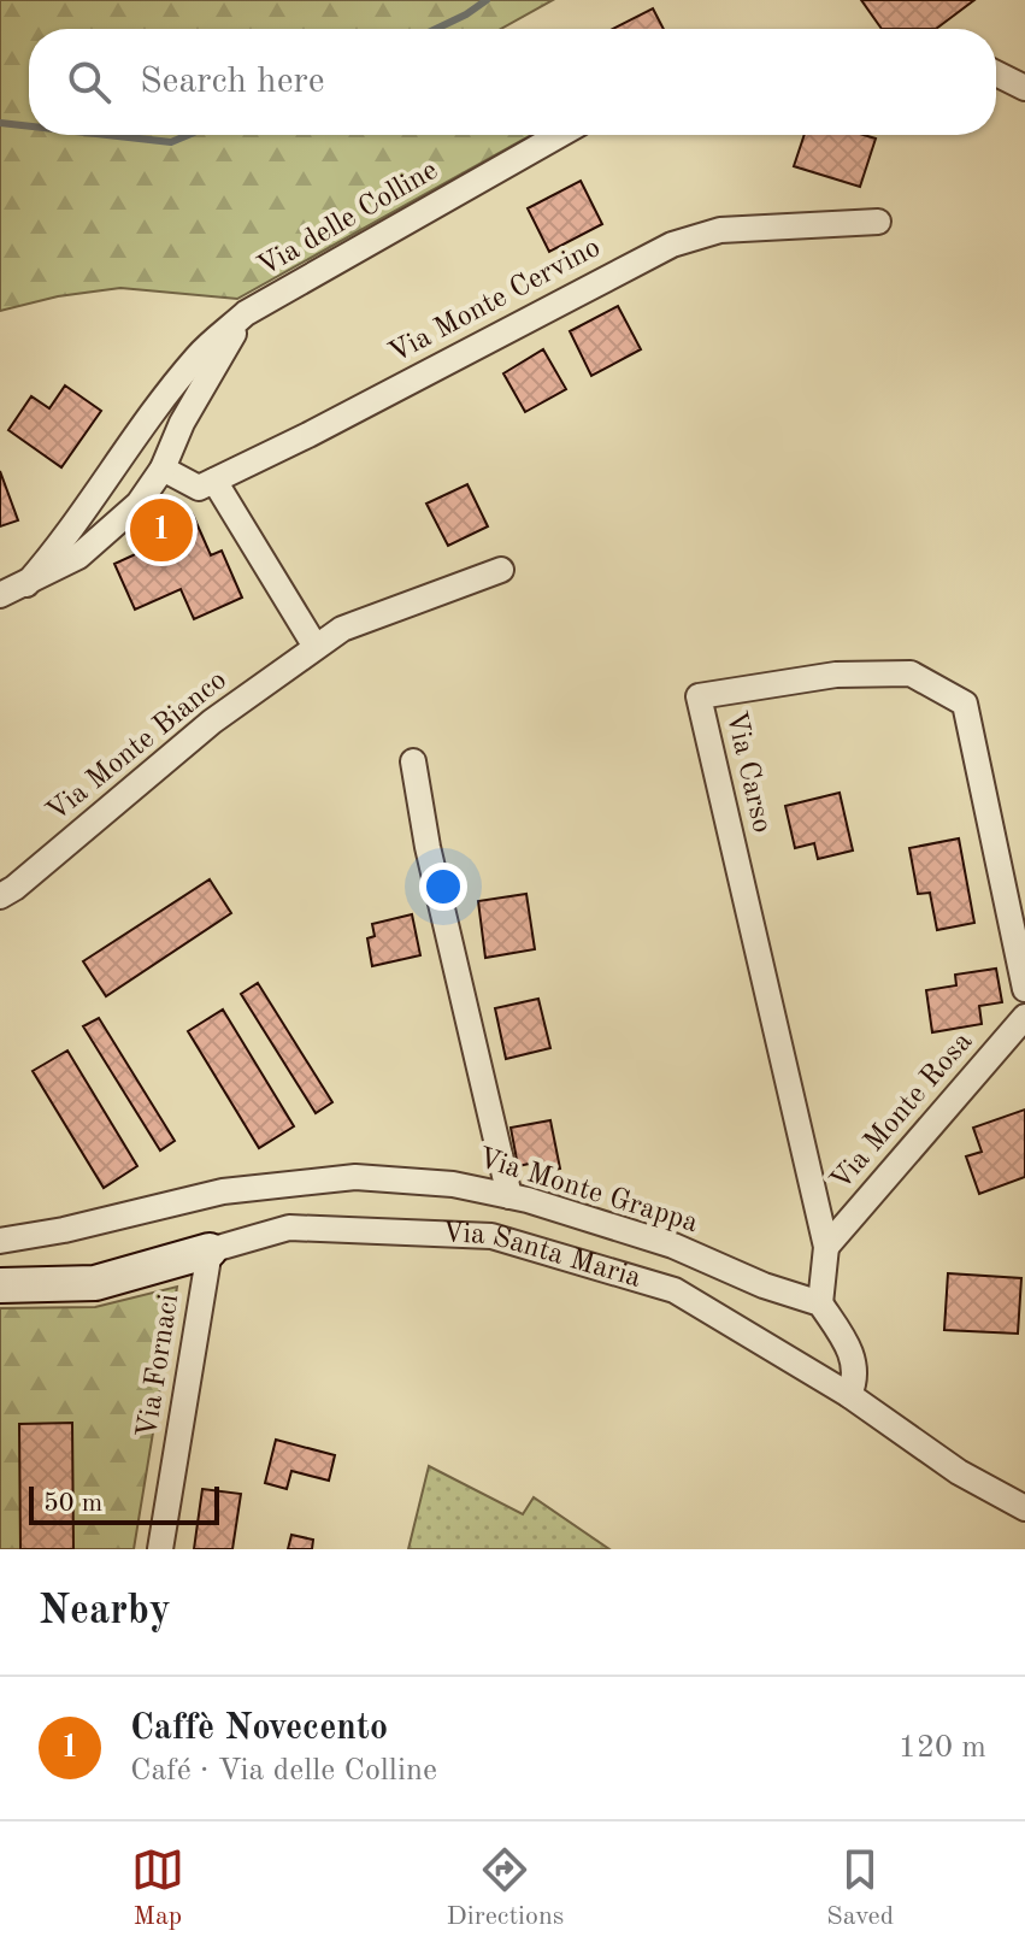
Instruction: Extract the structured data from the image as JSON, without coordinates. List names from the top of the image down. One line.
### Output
{"streets":{"street":["Via delle Colline","Via Monte Cervino","Via Monte Bianco","Via Carso","Via Monte Rosa","Via Monte Grappa","Via Santa Maria","Via Fornaci"]},"crossings":[["Via Carso","Via Monte Rosa"],["Via Carso","Via Monte Grappa"],["Via Santa Maria","Via Fornaci"]],"scale_bar":"50 m","page":{"search":"Search here","pins":"1","scale":"50 m","heading":"Nearby","list":[{"mark":"1","name":"Caffè Novecento","note":"Café · Via delle Colline","value":"120 m"}],"nav":["Map","Directions","Saved"]}}
